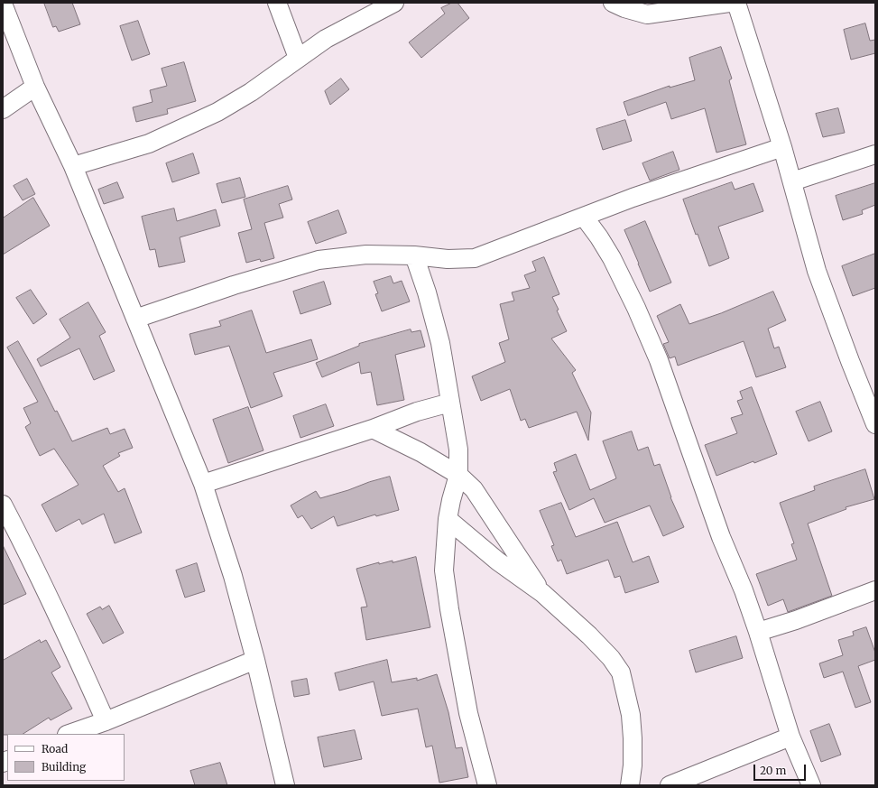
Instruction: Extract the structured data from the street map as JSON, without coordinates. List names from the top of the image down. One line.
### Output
{"legend":["Road","Building"],"scale_bar":"20 m"}
